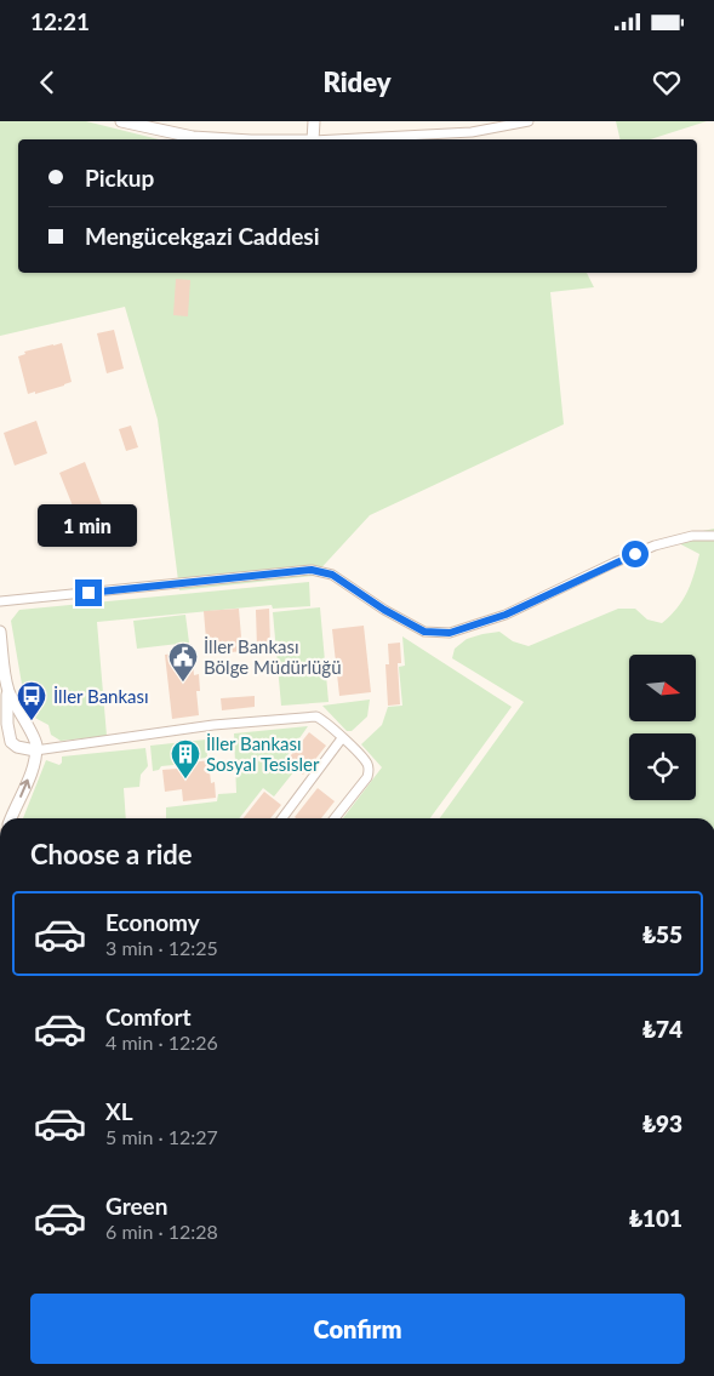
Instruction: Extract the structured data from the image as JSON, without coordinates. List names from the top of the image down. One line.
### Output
{"places":{"public building":["İller Bankası Bölge Müdürlüğü"],"bus stop":["İller Bankası"],"building":["İller Bankası Sosyal Tesisler"]},"north":"right","page":{"status":"12:21","header":"Ridey","banner":["Pickup","Mengücekgazi Caddesi"],"bubble":"1 min","heading":"Choose a ride","list":[{"name":"Economy","note":"3 min · 12:25","value":"₺55"},{"name":"Comfort","note":"4 min · 12:26","value":"₺74"},{"name":"XL","note":"5 min · 12:27","value":"₺93"},{"name":"Green","note":"6 min · 12:28","value":"₺101"}],"buttons":"Confirm"}}
